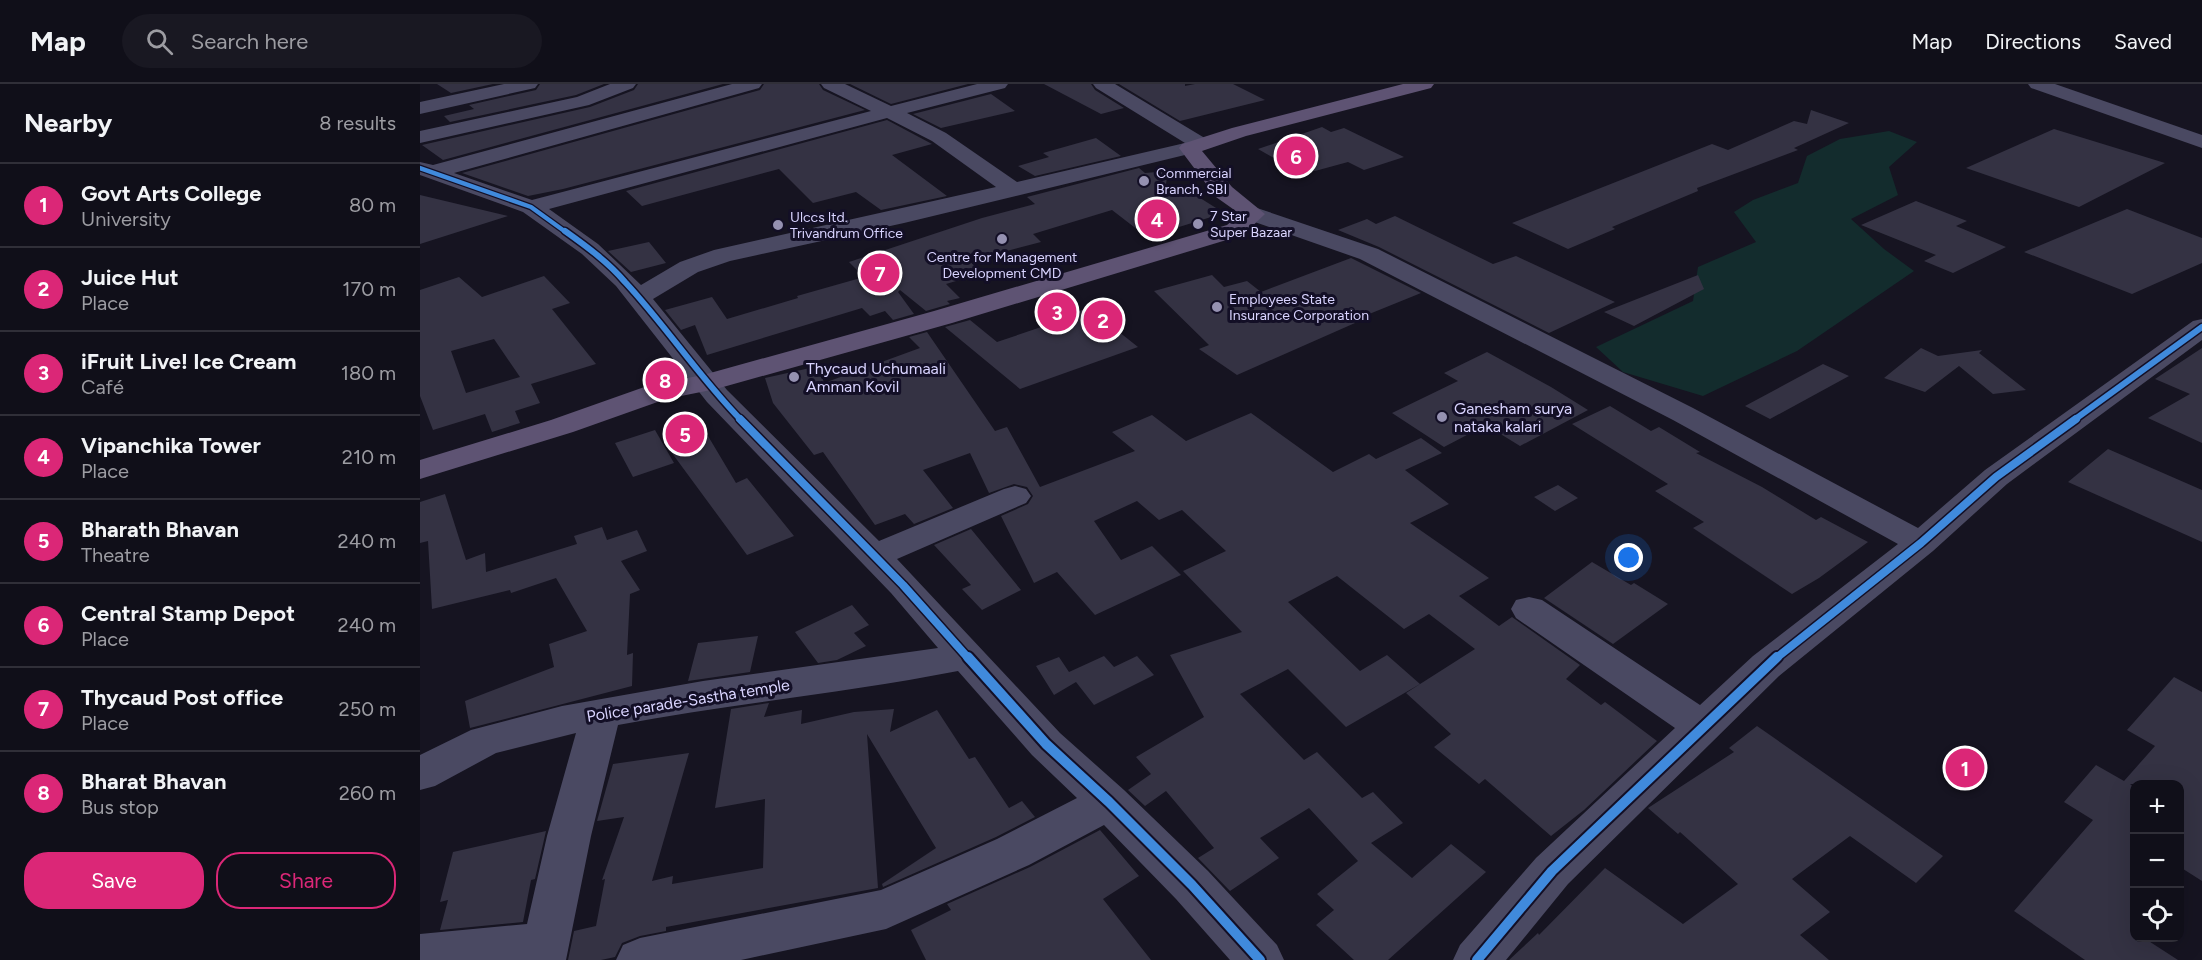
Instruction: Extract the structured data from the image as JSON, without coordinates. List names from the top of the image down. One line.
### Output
{"streets":{"street":["Police parade-Sastha temple"]},"places":["Commercial Branch, SBI","7 Star Super Bazaar","Ulccs ltd. Trivandrum Office","Centre for Management Development CMD","Employees State Insurance Corporation","Thycaud Uchumaali Amman Kovil","Ganesham surya nataka kalari"],"page":{"header":"Map","search":"Search here","nav":["Map","Directions","Saved"],"heading":["Nearby","8 results"],"pins":["6","4","7","3","2","8","5","1"],"list":[{"mark":"1","name":"Govt Arts College","note":"University","value":"80 m"},{"mark":"2","name":"Juice Hut","note":"Place","value":"170 m"},{"mark":"3","name":"iFruit Live! Ice Cream","note":"Café","value":"180 m"},{"mark":"4","name":"Vipanchika Tower","note":"Place","value":"210 m"},{"mark":"5","name":"Bharath Bhavan","note":"Theatre","value":"240 m"},{"mark":"6","name":"Central Stamp Depot","note":"Place","value":"240 m"},{"mark":"7","name":"Thycaud Post office","note":"Place","value":"250 m"},{"mark":"8","name":"Bharat Bhavan","note":"Bus stop","value":"260 m"}],"map_buttons":["+","−"],"buttons":["Save","Share"]}}
